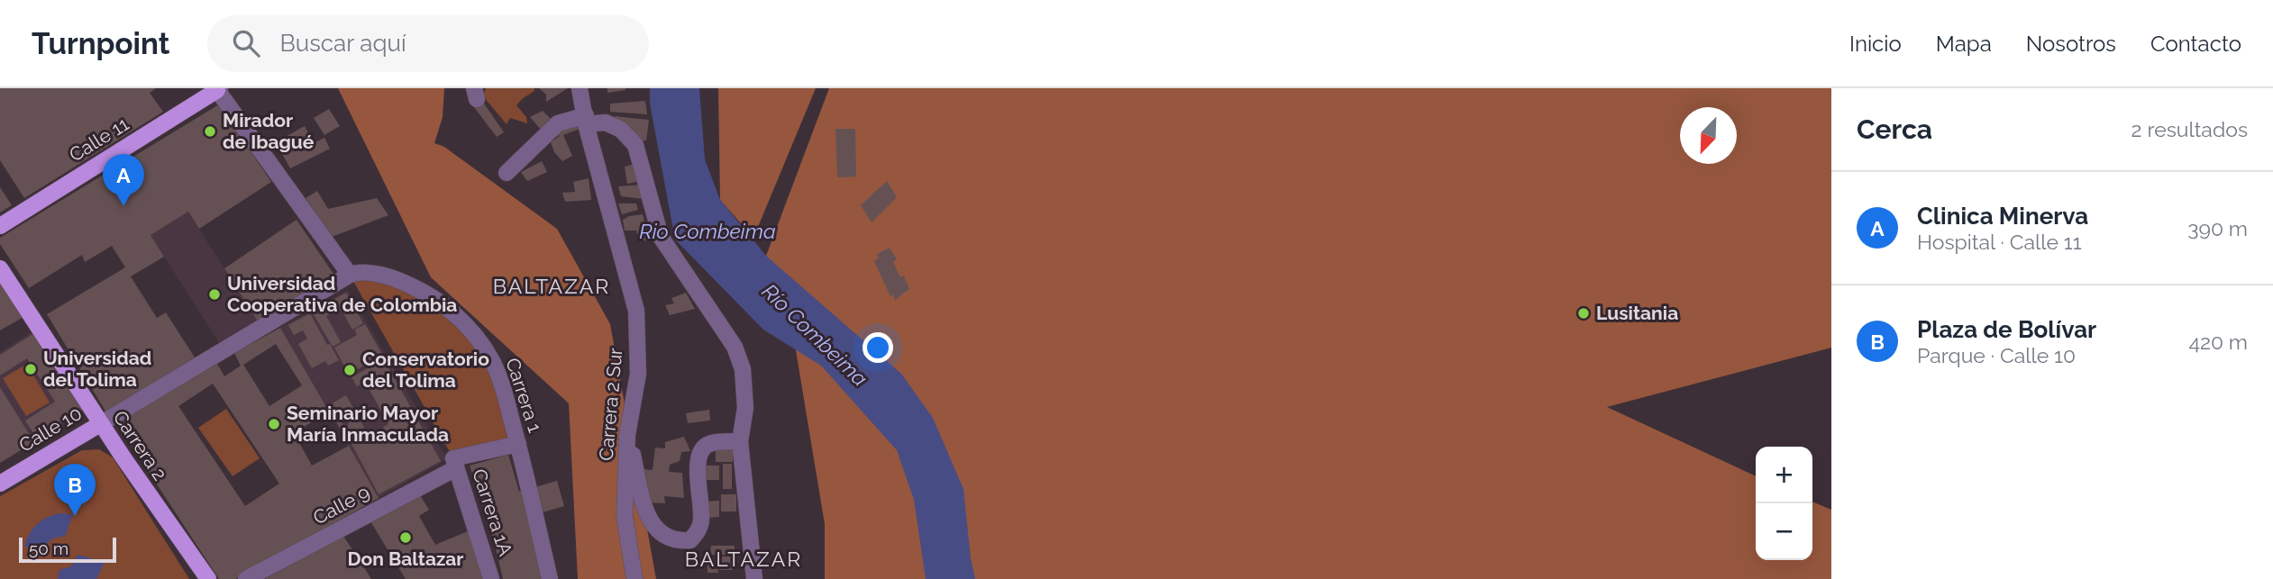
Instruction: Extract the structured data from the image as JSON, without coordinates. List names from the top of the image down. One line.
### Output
{"streets":{"main road":["Calle 11","Calle 10","Carrera 2"],"street":["Carrera 1","Carrera 2 Sur","Calle 9","Carrera 1A"]},"crossings":[["Carrera 1","Calle 10"],["Carrera 1","Calle 9"],["Calle 10","Carrera 2"],["Calle 9","Carrera 1A"]],"districts":["BALTAZAR","BALTAZAR"],"water":["Rio Combeima","Río Combeima"],"places":["Mirador de Ibagué","Universidad Cooperativa de Colombia","Lusitania","Universidad del Tolima","Conservatorio del Tolima","Seminario Mayor María Inmaculada","Don Baltazar"],"scale_bar":"50 m","north":"bottom left","page":{"header":"Turnpoint","search":"Buscar aquí","nav":["Inicio","Mapa","Nosotros","Contacto"],"heading":["Cerca","2 resultados"],"pins":["A","B"],"list":[{"mark":"A","name":"Clinica Minerva","note":"Hospital · Calle 11","value":"390 m"},{"mark":"B","name":"Plaza de Bolívar","note":"Parque · Calle 10","value":"420 m"}],"map_buttons":["+","−"],"scale":"50 m"}}
